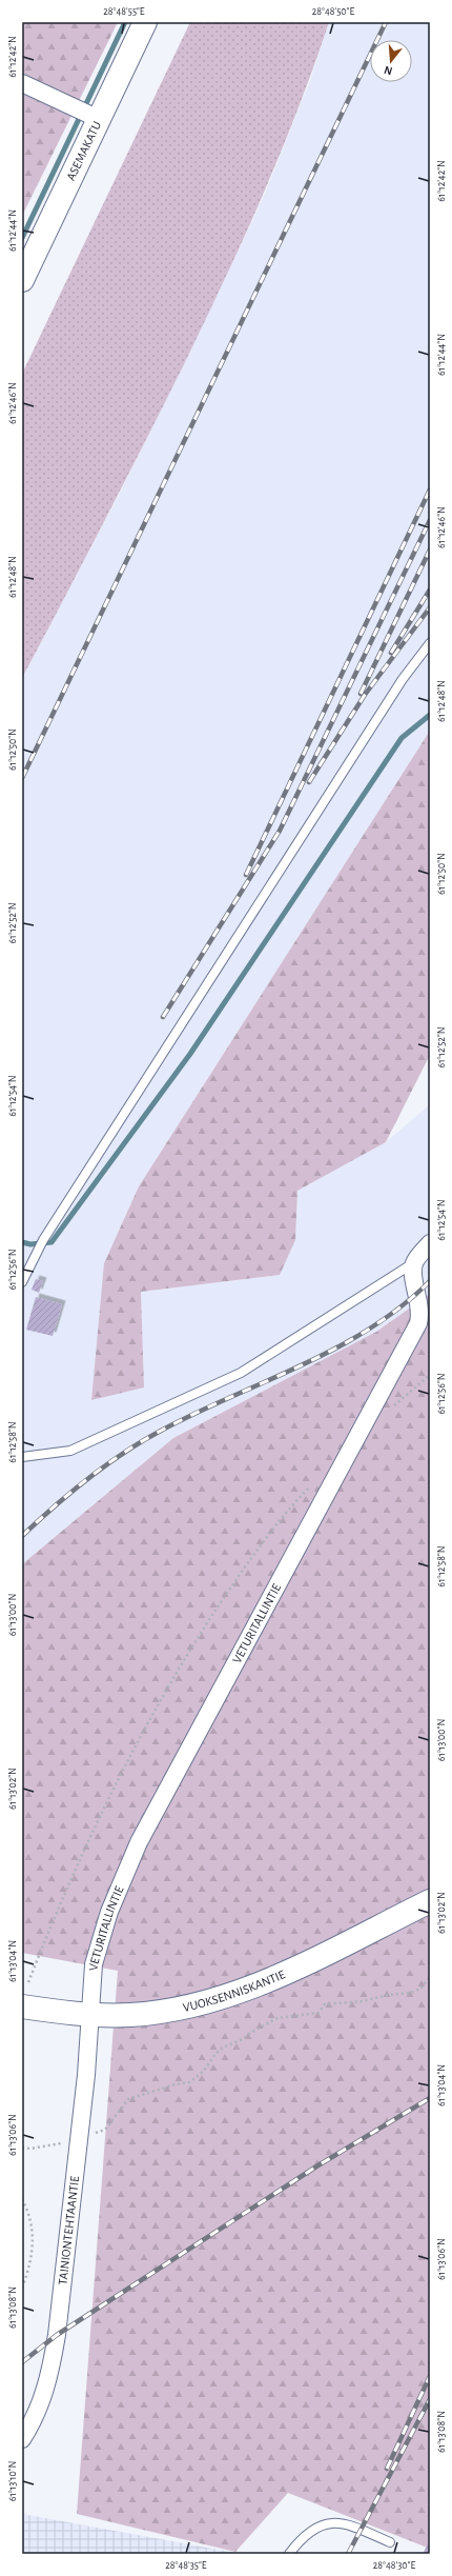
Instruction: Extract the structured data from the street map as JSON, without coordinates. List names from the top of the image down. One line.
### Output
{"streets":{"street":["ASEMAKATU","VETURITALLINTIE","VUOKSENNISKANTIE","TAINIONTEHTAANTIE"]},"crossings":[["VETURITALLINTIE","VUOKSENNISKANTIE"],["VETURITALLINTIE","TAINIONTEHTAANTIE"],["VUOKSENNISKANTIE","TAINIONTEHTAANTIE"]],"north":"bottom","coordinates":["28°48'55\"E","28°48'50\"E","61°12'42\"N","61°12'44\"N","61°12'46\"N","61°12'48\"N","61°12'50\"N","61°12'52\"N","61°12'54\"N","61°12'56\"N","61°12'58\"N","61°13'00\"N","61°13'02\"N","61°13'04\"N","61°13'06\"N","61°13'08\"N","61°13'10\"N","28°48'35\"E","28°48'30\"E"]}
